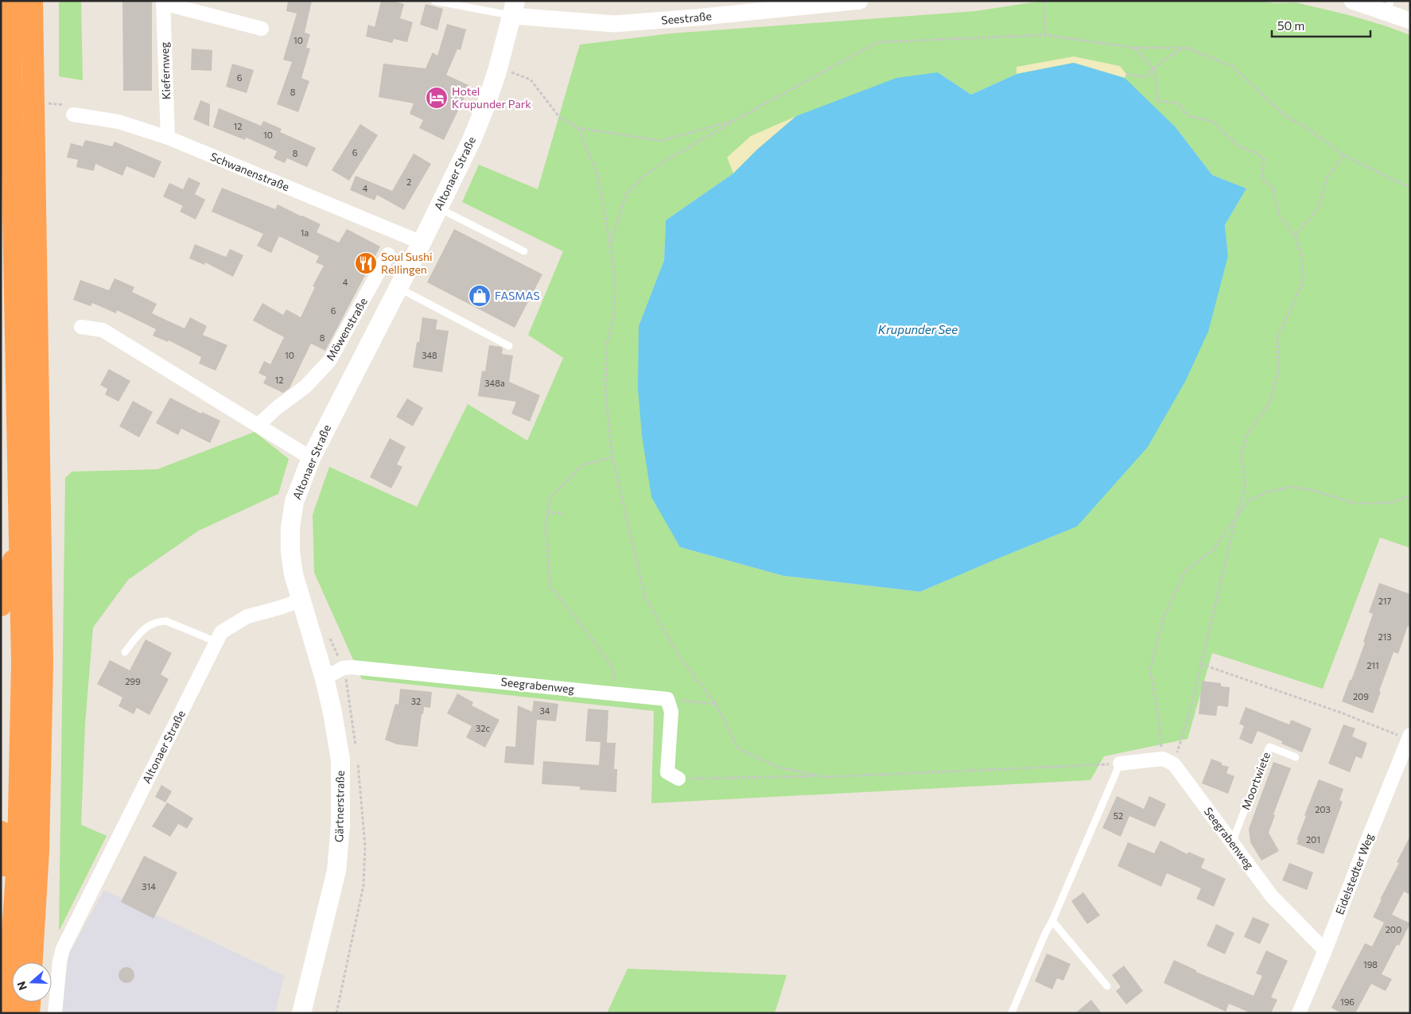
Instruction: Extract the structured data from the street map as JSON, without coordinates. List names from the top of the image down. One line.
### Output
{"streets":{"main road":["Altonaer Straße","Gärtnerstraße"],"street":["Seestraße","Kiefernweg","Schwanenstraße","Möwenstraße","Seegrabenweg","Eidelstedter Weg"],"lane":["Moortwiete"]},"crossings":[["Seestraße","Altonaer Straße"],["Kiefernweg","Schwanenstraße"],["Schwanenstraße","Altonaer Straße"],["Altonaer Straße","Gärtnerstraße"],["Seegrabenweg","Moortwiete"],["Seegrabenweg","Eidelstedter Weg"]],"water":["Krupunder See"],"places":{"hotel":["Hotel Krupunder Park"],"restaurant":["Soul Sushi Rellingen"],"shop":["FASMAS"]},"house_numbers":["10","6","8","12","10","6","8","2","4","1a","4","6","8","10","348","12","348a","217","213","211","299","209","32","34","32c","203","52","201","314","200","198","196"],"scale_bar":"50 m","north":"left"}
